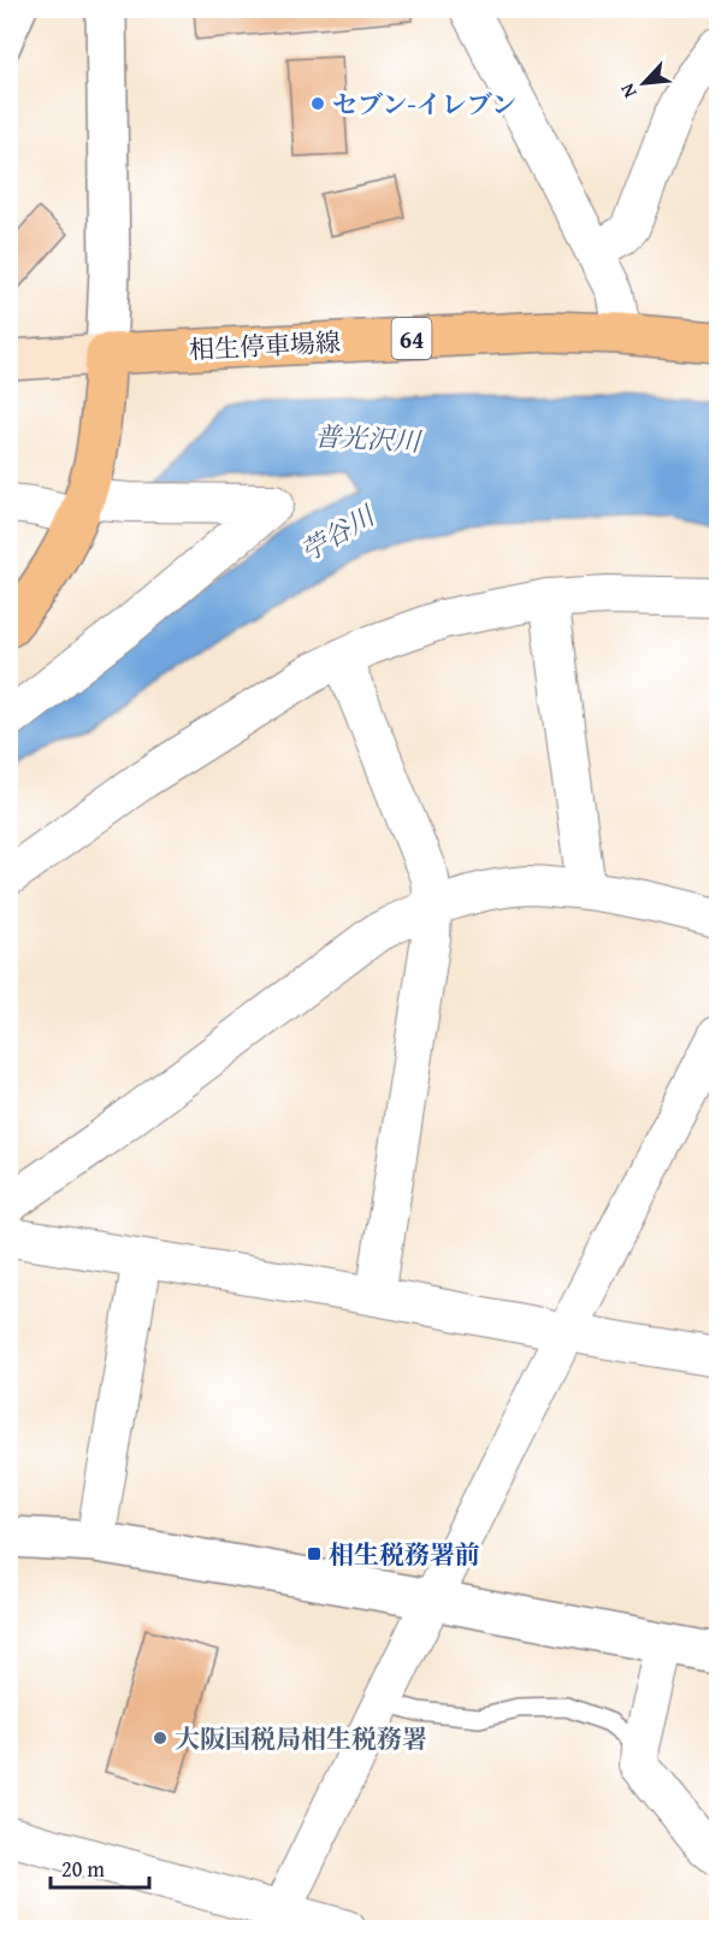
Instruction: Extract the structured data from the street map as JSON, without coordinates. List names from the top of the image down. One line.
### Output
{"streets":{"main road":["64","相生停車場線"]},"water":["普光沢川","苧谷川"],"places":{"other":["セブン-イレブン","大阪国税局相生税務署"],"transit":["相生税務署前"]},"scale_bar":"20 m","north":"bottom left"}
